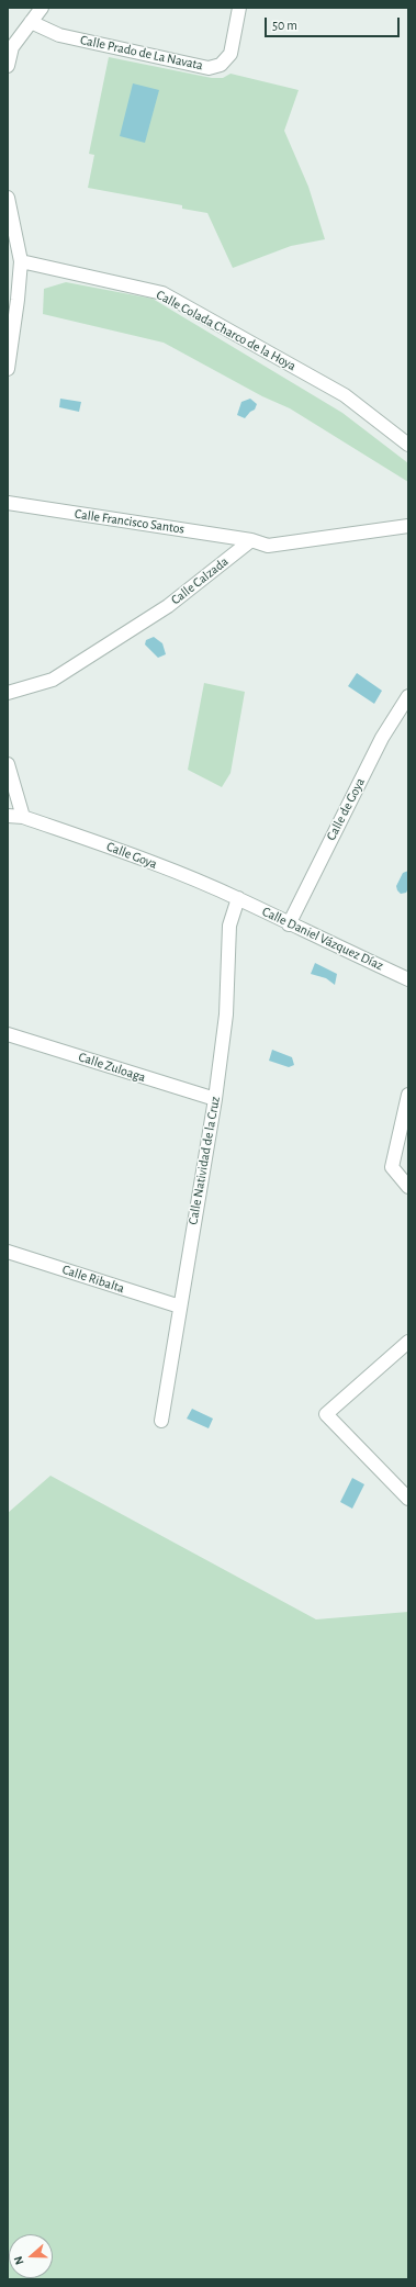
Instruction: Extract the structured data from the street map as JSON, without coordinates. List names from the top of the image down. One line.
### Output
{"streets":{"street":["Calle Prado de La Navata","Calle Colada Charco de la Hoya","Calle Francisco Santos","Calle Calzada","Calle de Goya","Calle Goya","Calle Daniel Vázquez Díaz","Calle Zuloaga","Calle Natividad de la Cruz","Calle Ribalta"]},"crossings":[["Calle Francisco Santos","Calle Calzada"],["Calle de Goya","Calle Daniel Vázquez Díaz"],["Calle Goya","Calle Daniel Vázquez Díaz"],["Calle Goya","Calle Natividad de la Cruz"],["Calle Daniel Vázquez Díaz","Calle Natividad de la Cruz"],["Calle Zuloaga","Calle Natividad de la Cruz"],["Calle Natividad de la Cruz","Calle Ribalta"]],"scale_bar":"50 m","north":"left"}
